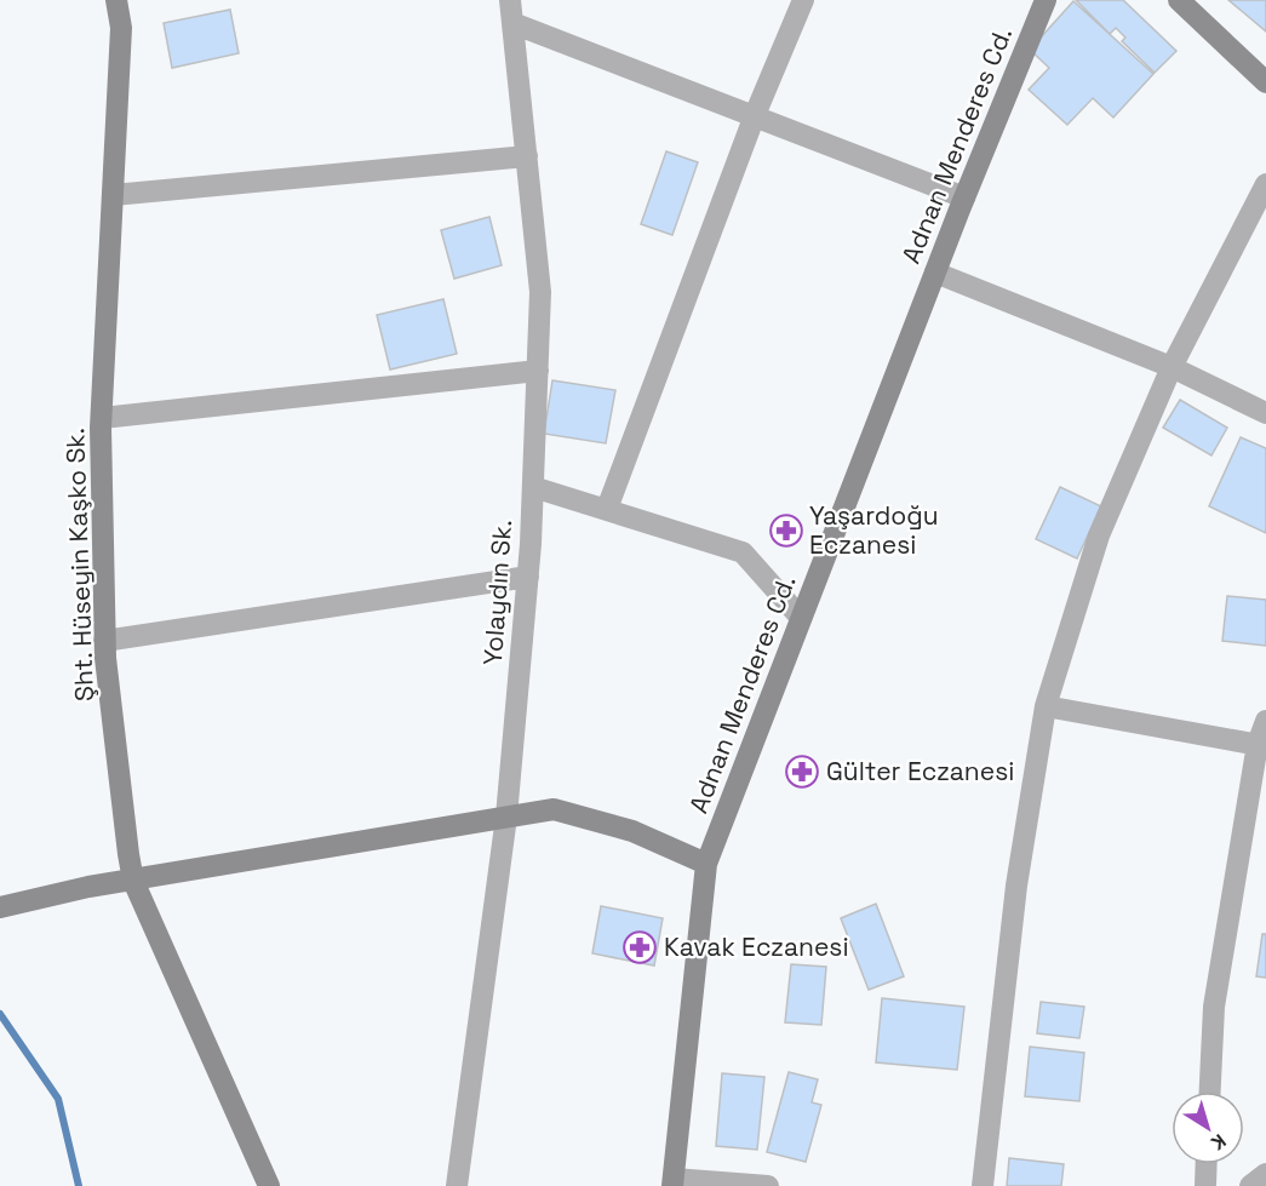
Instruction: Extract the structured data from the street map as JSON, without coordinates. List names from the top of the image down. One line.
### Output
{"streets":{"street":["Adnan Menderes Cd.","Şht. Hüseyin Kaşko Sk.","Yolaydın Sk."]},"places":{"pharmacy":["Yaşardoğu Eczanesi","Gülter Eczanesi","Kavak Eczanesi"]},"north":"bottom right"}
